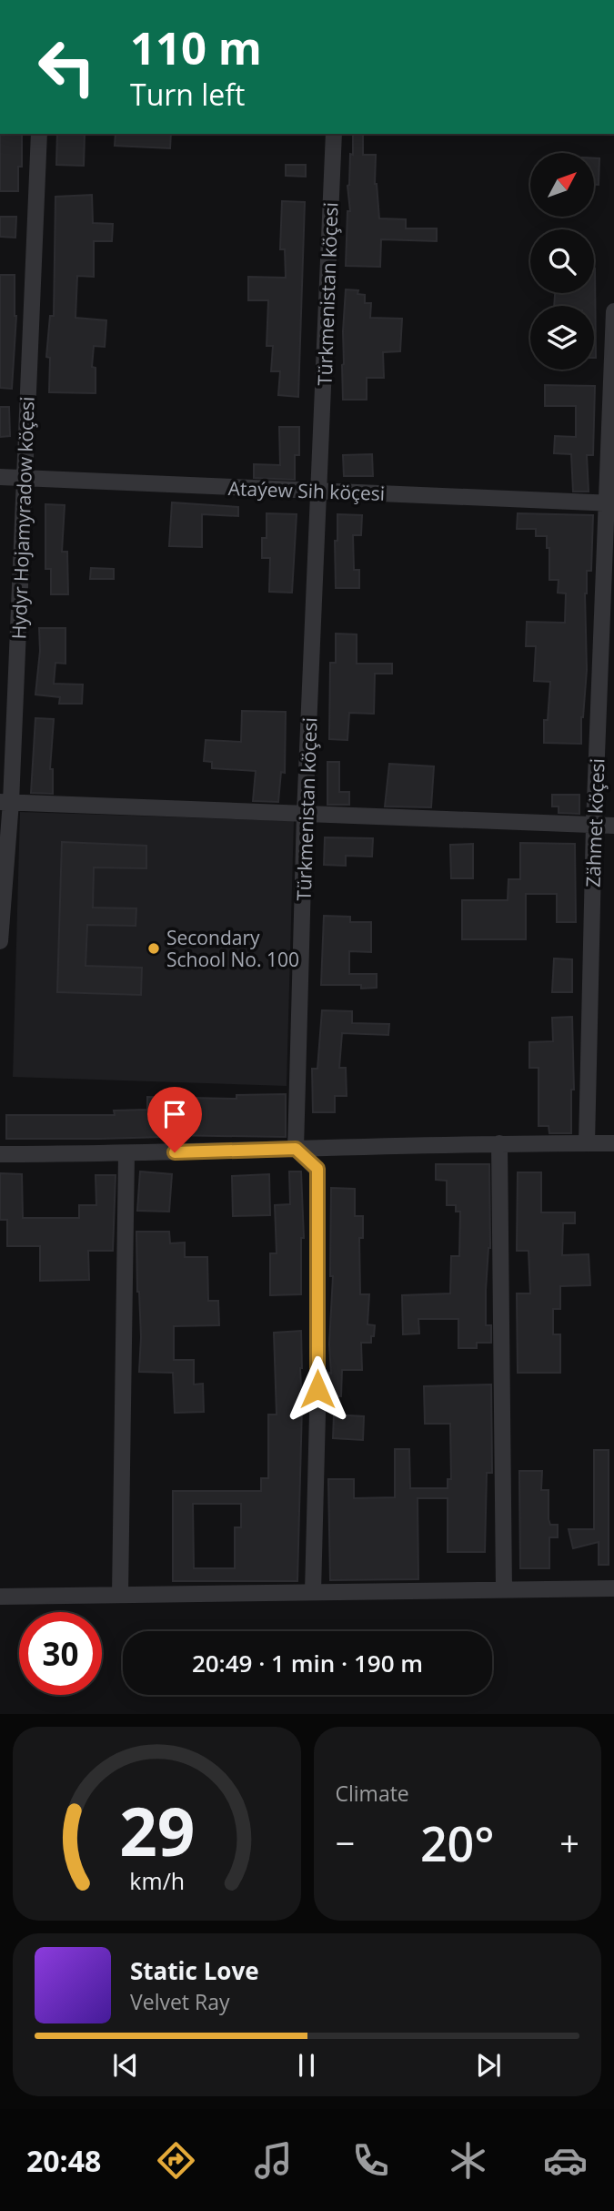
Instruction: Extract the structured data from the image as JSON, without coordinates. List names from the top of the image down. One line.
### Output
{"streets":{"street":["Türkmenistan köçesi","Ataýew Sih köçesi","Hydyr Hojamyradow köçesi","Zähmet köçesi"]},"crossings":[["Türkmenistan köçesi","Ataýew Sih köçesi"],["Ataýew Sih köçesi","Hydyr Hojamyradow köçesi"],["Ataýew Sih köçesi","Zähmet köçesi"]],"places":["Secondary School No. 100"],"north":"top right","page":{"turn":["110 m","Turn left"],"limit":"30","trip":"20:49 · 1 min · 190 m","tile":"Climate","heat":["−","20°","+"],"song":["Static Love","Velvet Ray"],"tabs":"20:48","gauge":["29","km/h"]}}
